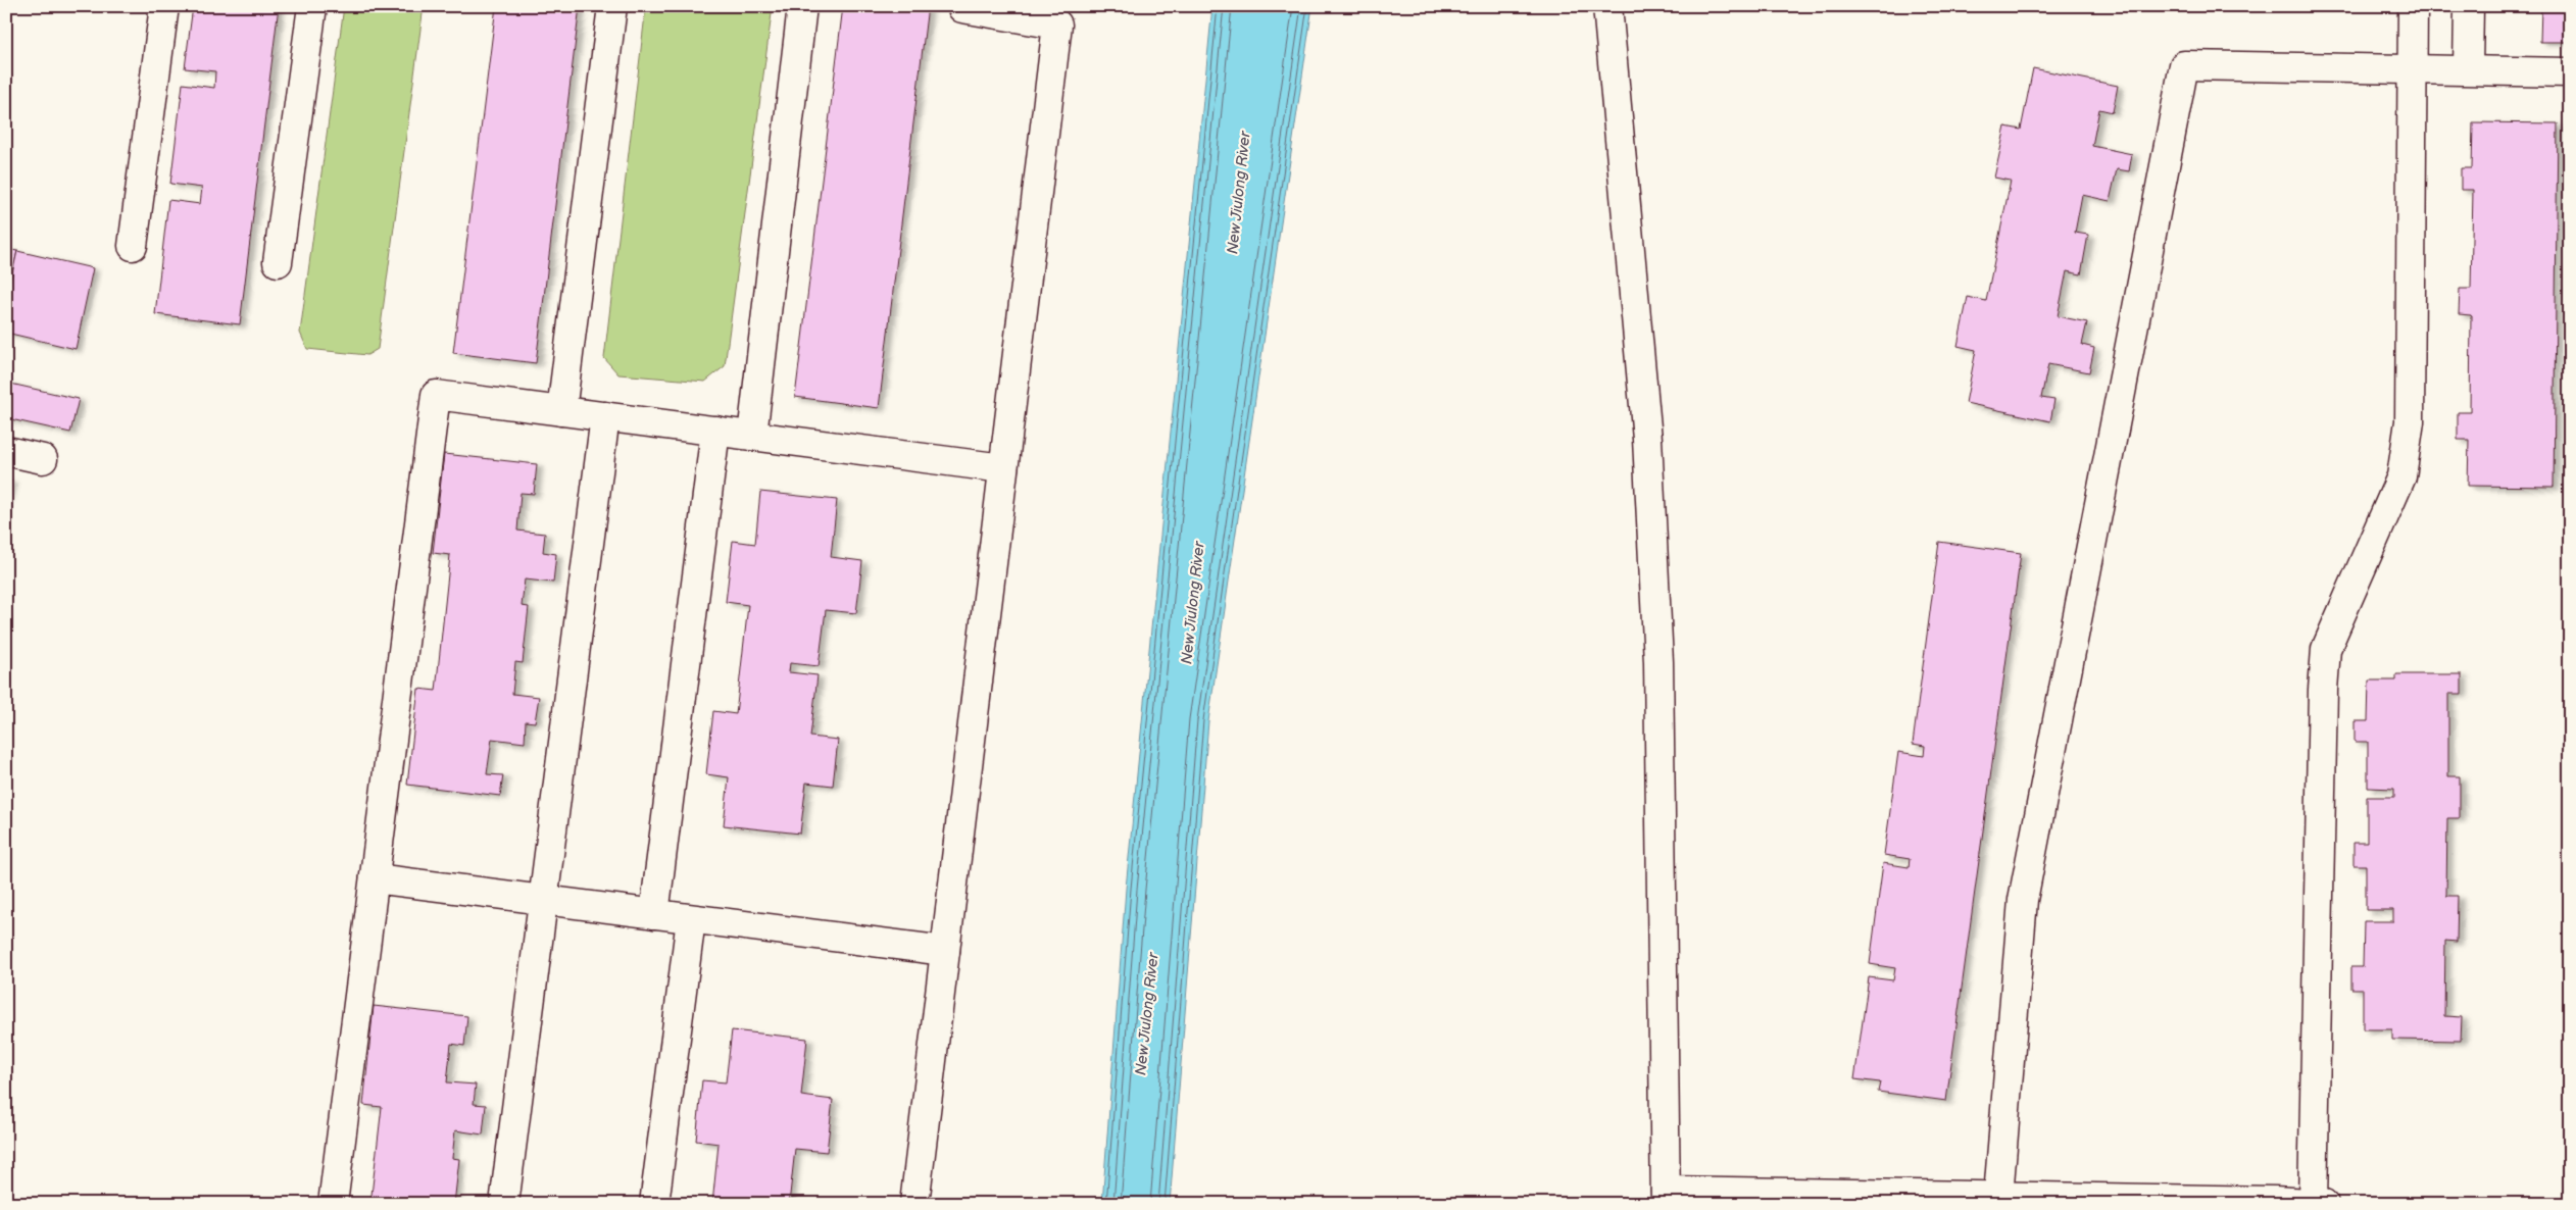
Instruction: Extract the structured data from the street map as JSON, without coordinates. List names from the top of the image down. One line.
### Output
{"water":["New Jiulong River"]}
